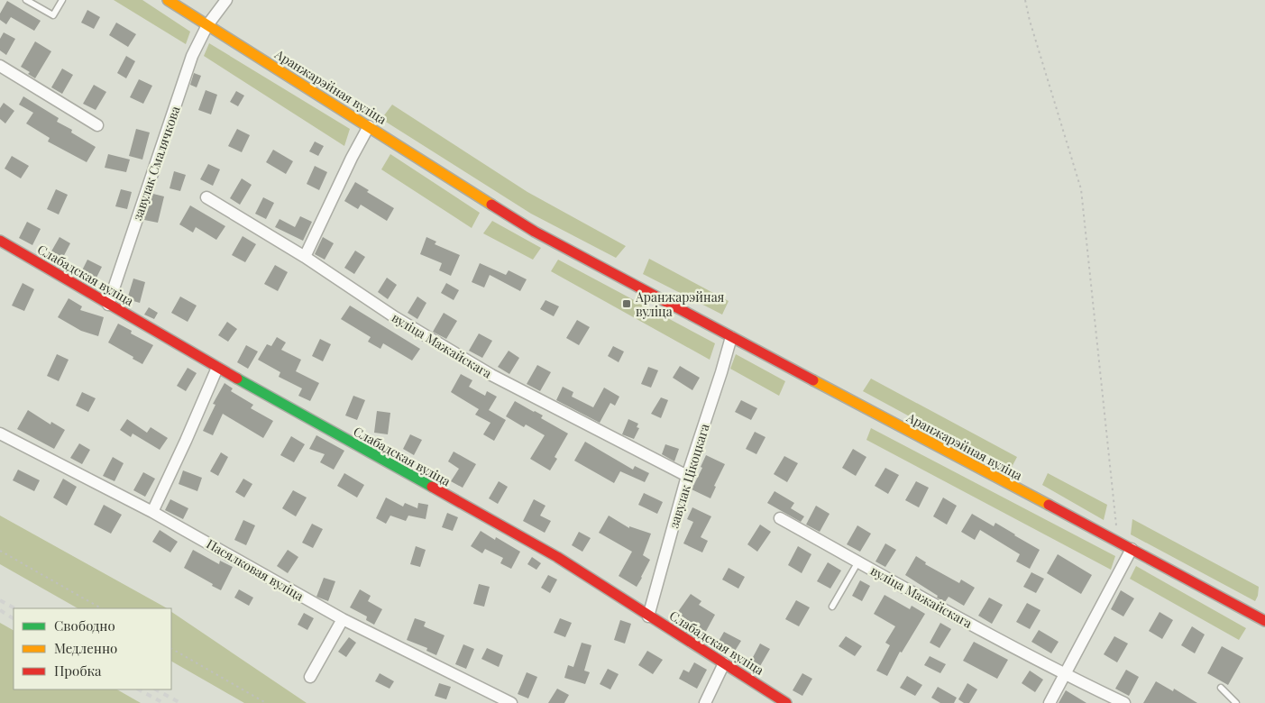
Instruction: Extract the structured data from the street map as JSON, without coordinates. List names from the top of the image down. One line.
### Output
{"streets":{"main road":["Аранжарэйная вуліца","Слабадская вуліца"],"street":["завулак Смалячкова","вуліца Мажайскага","завулак Цікоцкага","Пасялковая вуліца"]},"crossings":[["Аранжарэйная вуліца","завулак Смалячкова"],["Аранжарэйная вуліца","завулак Цікоцкага"],["завулак Смалячкова","Слабадская вуліца"],["Слабадская вуліца","завулак Цікоцкага"],["вуліца Мажайскага","завулак Цікоцкага"]],"places":{"transit":["Аранжарэйная вуліца"]},"legend":["Свободно","Медленно","Пробка"]}
